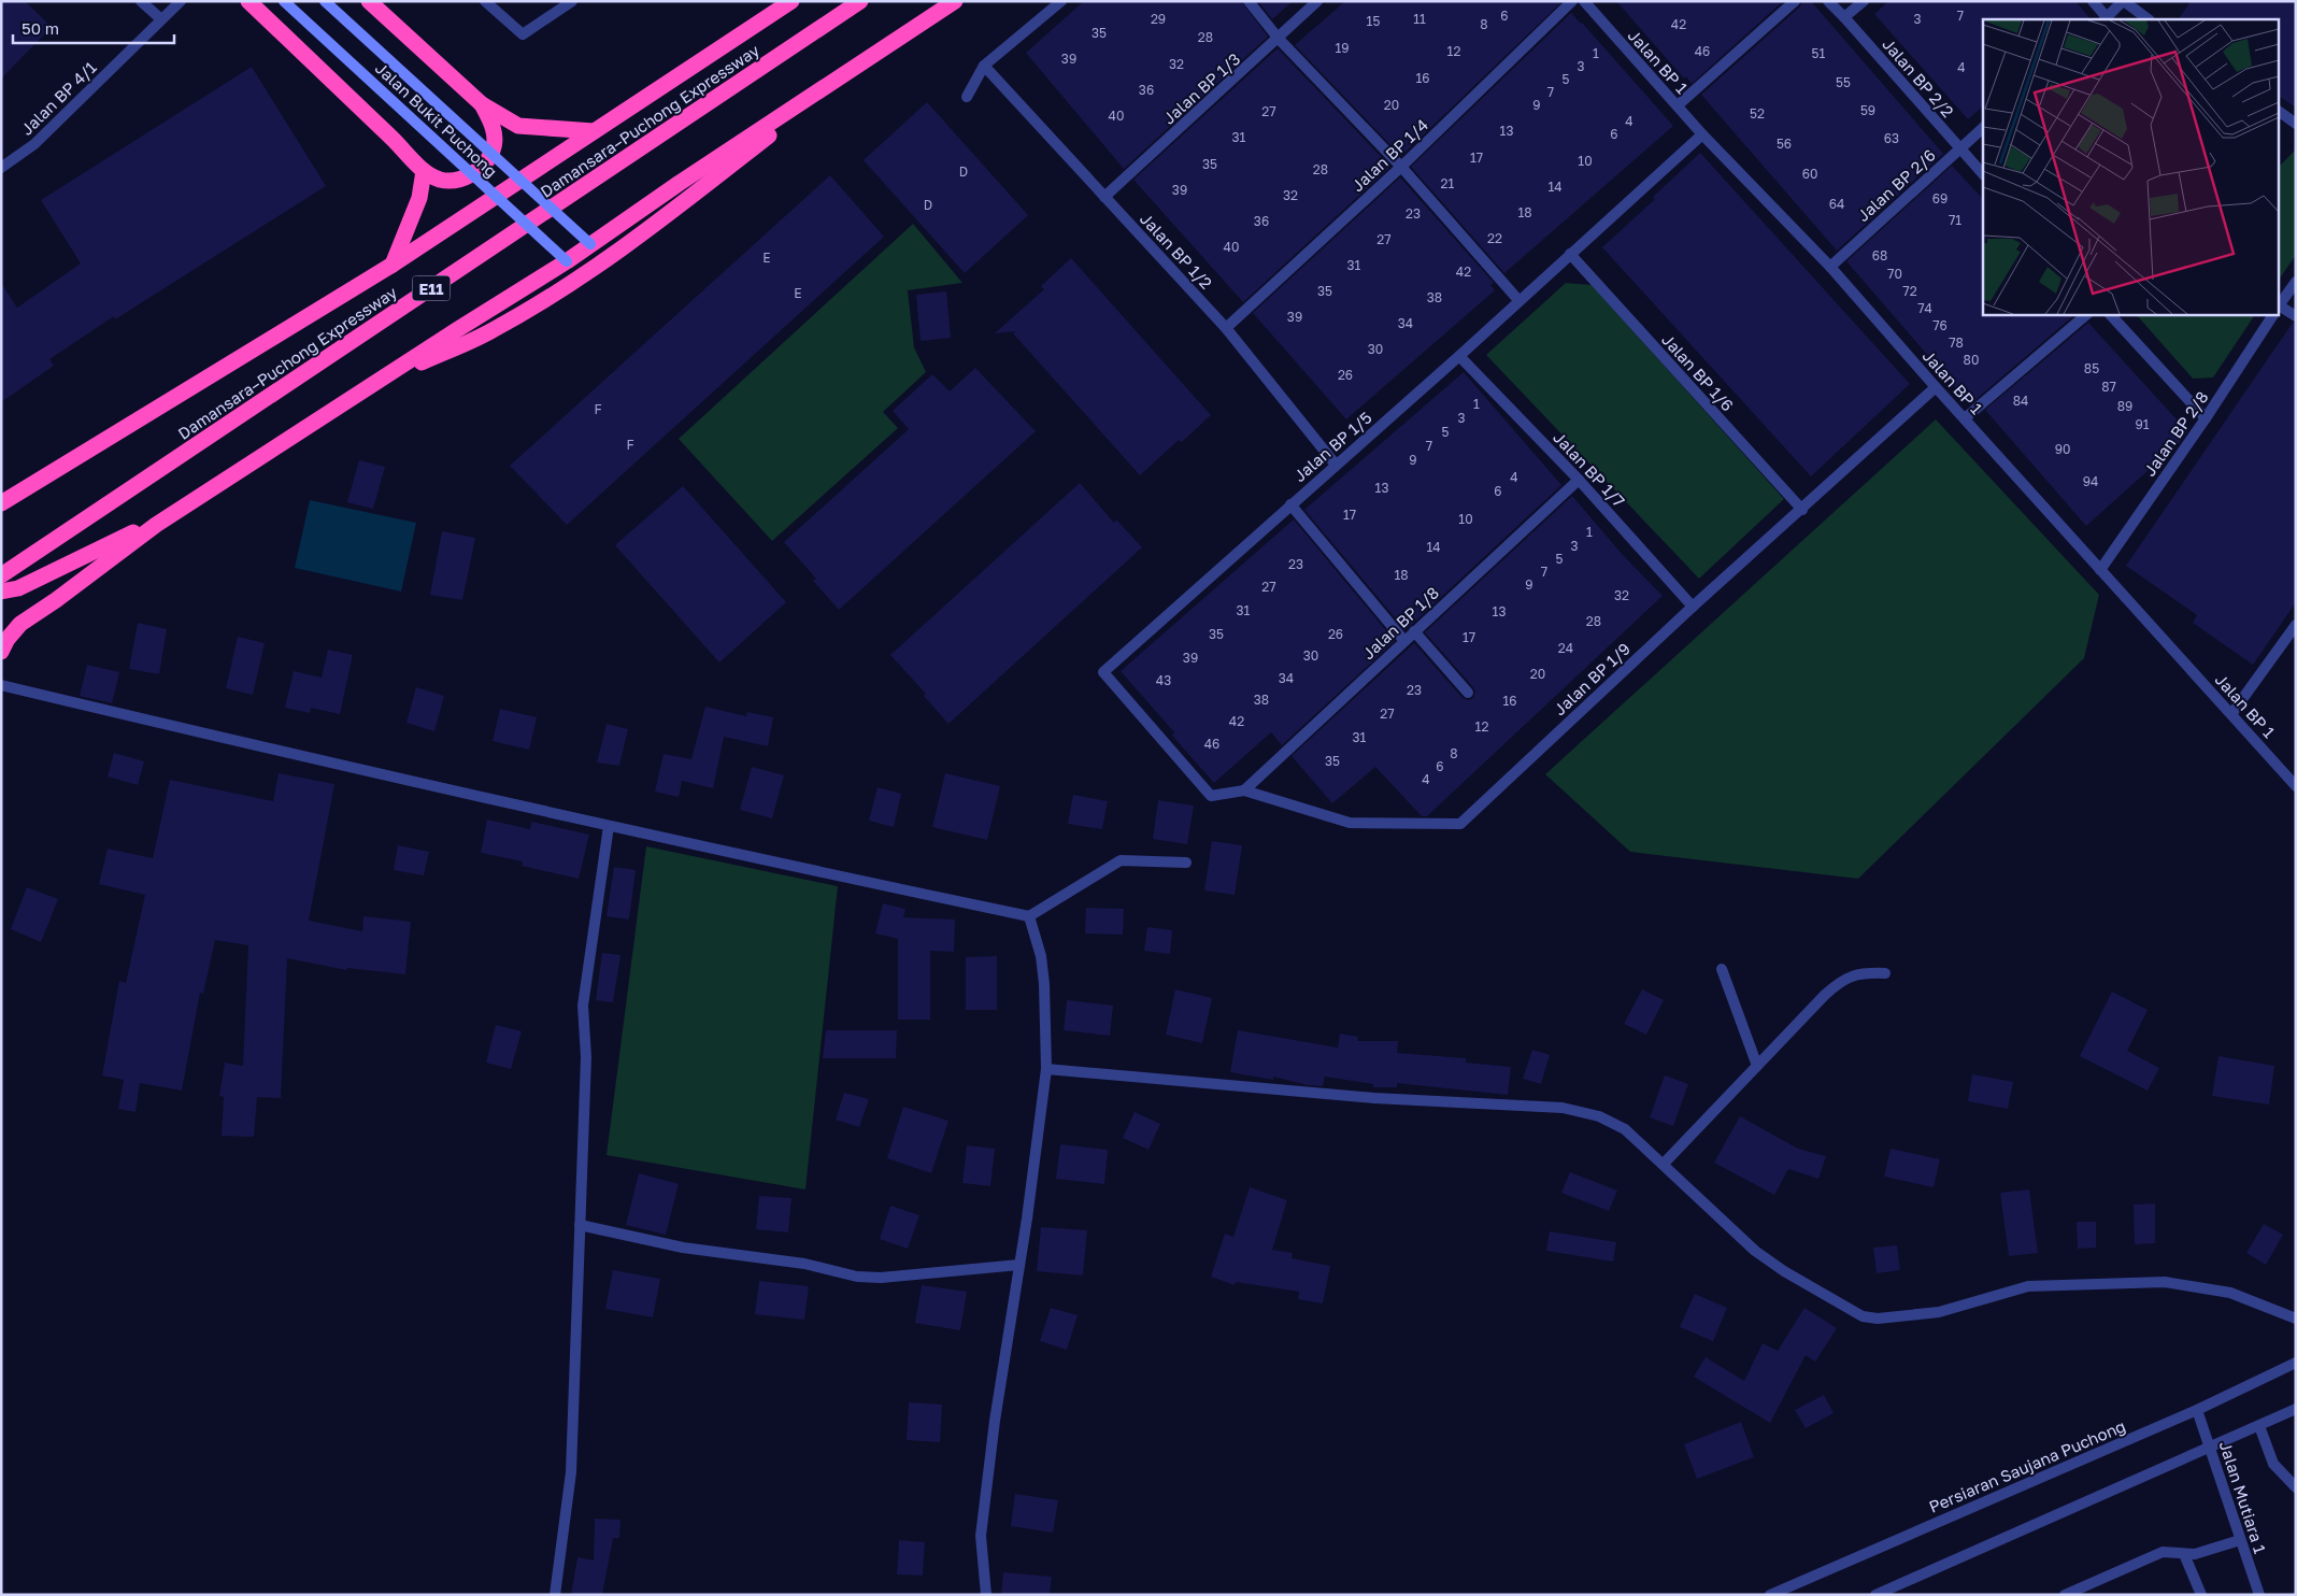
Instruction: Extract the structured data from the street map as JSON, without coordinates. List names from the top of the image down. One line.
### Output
{"streets":{"highway":["Damansara–Puchong Expressway","E11"],"main road":["Jalan Bukit Puchong"],"street":["Jalan BP 1","Jalan BP 2/2","Jalan BP 1/3","Jalan BP 4/1","Jalan BP 1/4","Jalan BP 2/6","Jalan BP 1/2","Jalan BP 1/6","Jalan BP 2/8","Jalan BP 1/5","Jalan BP 1/7","Jalan BP 1/8","Jalan BP 1/9","Persiaran Saujana Puchong","Jalan Mutiara 1"]},"crossings":[["Jalan BP 1","Jalan BP 2/6"],["Jalan BP 1","Jalan BP 2/8"],["Jalan BP 1","Jalan BP 1/5"],["Jalan BP 1","Jalan BP 1/9"],["Jalan BP 2/2","Jalan BP 2/6"],["Jalan BP 1/3","Jalan BP 1/2"],["Jalan BP 1/4","Jalan BP 1/2"],["Jalan BP 1/2","Jalan BP 1/5"],["Jalan BP 1/6","Jalan BP 1/5"],["Jalan BP 1/6","Jalan BP 1/9"],["Jalan BP 1/5","Jalan BP 1/7"],["Jalan BP 1/5","Jalan BP 1/9"],["Jalan BP 1/7","Jalan BP 1/8"],["Jalan BP 1/7","Jalan BP 1/9"],["Jalan BP 1/8","Jalan BP 1/9"],["Persiaran Saujana Puchong","Jalan Mutiara 1"]],"house_numbers":["6","7","29","11","3","15","8","42","35","28","19","12","46","1","51","39","32","3","4","16","5","55","36","7","20","9","59","27","52","40","4","13","6","31","63","56","17","10","35","28","D","60","21","14","39","32","69","64","D","18","23","71","36","22","27","40","68","E","31","42","70","35","72","E","38","74","39","34","76","78","30","80","85","26","87","84","1","89","F","3","91","5","F","7","90","9","4","94","13","6","17","10","1","3","14","5","23","7","18","9","27","32","31","13","28","35","26","17","24","30","39","20","34","43","23","38","16","27","42","12","31","46","8","35","6","4"],"scale_bar":"50 m"}
